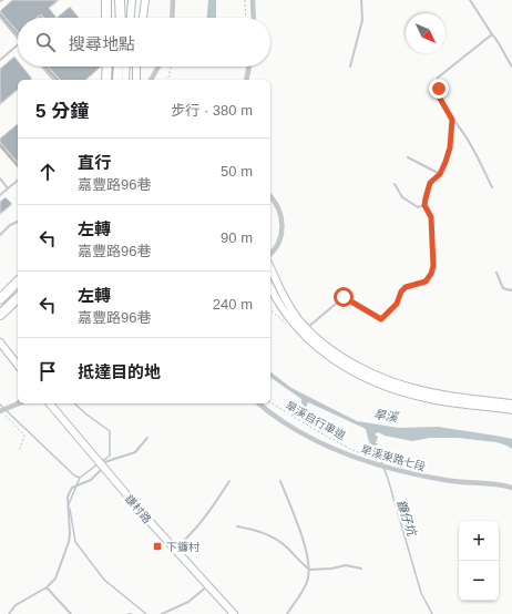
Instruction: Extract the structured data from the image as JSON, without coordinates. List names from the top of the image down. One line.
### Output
{"streets":{"street":["旱溪東路七段","鎌村路"],"path":["旱溪自行車道"]},"water":["旱溪","鐮仔坑"],"places":{"transit":["下鐮村"]},"north":"bottom right","page":{"search":"搜尋地點","heading":["5 分鐘","步行 · 380 m"],"list":[["直行","嘉豐路96巷","50 m"],["左轉","嘉豐路96巷","90 m"],["左轉","嘉豐路96巷","240 m"],"抵達目的地"],"map_buttons":["+","−"]}}
